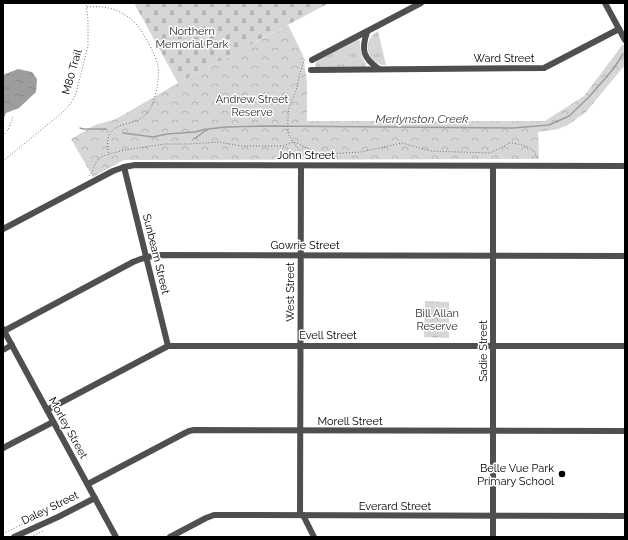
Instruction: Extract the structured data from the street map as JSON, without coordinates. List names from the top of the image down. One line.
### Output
{"streets":{"street":["Ward Street","John Street","Gowrie Street","Sunbeam Street","West Street","Evell Street","Sadie Street","Morell Street","Morley Street","Everard Street","Daley Street"],"path":["M80 Trail"]},"crossings":[["John Street","Sunbeam Street"],["John Street","West Street"],["John Street","Sadie Street"],["Gowrie Street","Sunbeam Street"],["Gowrie Street","West Street"],["Gowrie Street","Sadie Street"],["Gowrie Street","Morley Street"],["Sunbeam Street","Evell Street"],["West Street","Evell Street"],["West Street","Morell Street"],["West Street","Everard Street"],["Evell Street","Sadie Street"],["Evell Street","Morley Street"],["Sadie Street","Morell Street"],["Sadie Street","Everard Street"],["Morell Street","Morley Street"],["Morley Street","Daley Street"]],"water":["Merlynston Creek"],"parks":["Northern Memorial Park","Andrew Street Reserve","Bill Allan Reserve"],"places":["Belle Vue Park Primary School"]}
